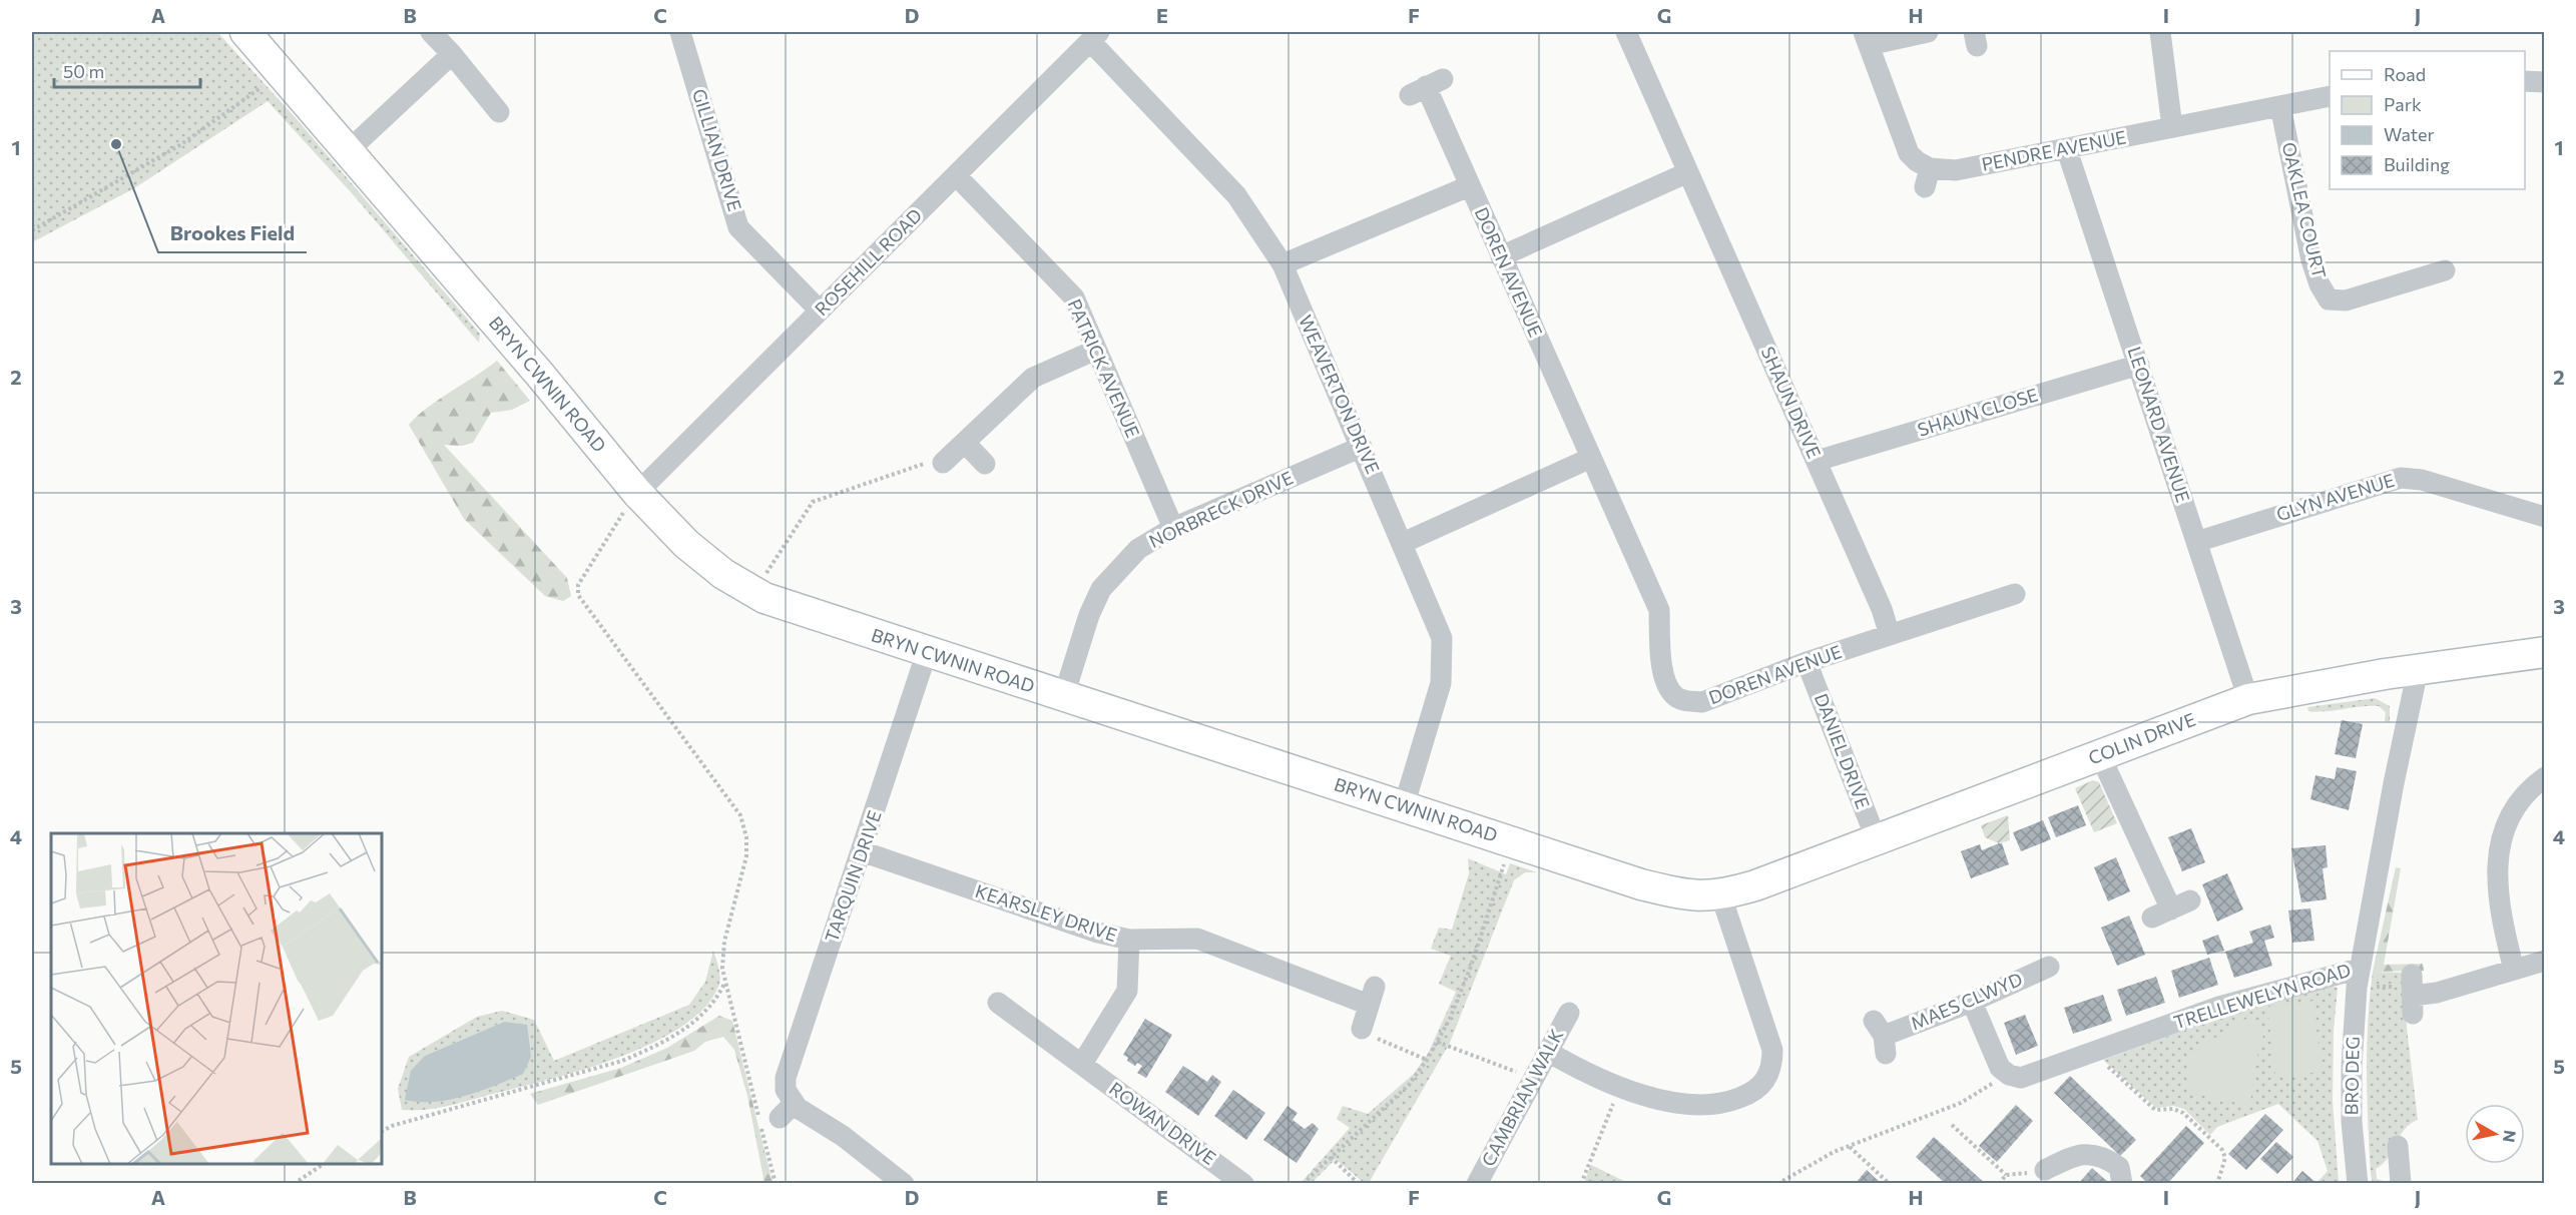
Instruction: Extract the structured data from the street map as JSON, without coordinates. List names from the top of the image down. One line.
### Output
{"streets":{"street":["GILLIAN DRIVE","PENDRE AVENUE","OAKLEA COURT","ROSEHILL ROAD","DOREN AVENUE","PATRICK AVENUE","BRYN CWNIN ROAD","WEAVERTON DRIVE","SHAUN DRIVE","SHAUN CLOSE","LEONARD AVENUE","GLYN AVENUE","NORBRECK DRIVE","COLIN DRIVE","DANIEL DRIVE","TARQUIN DRIVE","KEARSLEY DRIVE","TRELLEWELYN ROAD","MAES CLWYD","BRO DEG","CAMBRIAN WALK","ROWAN DRIVE"]},"crossings":[["GILLIAN DRIVE","ROSEHILL ROAD"],["PENDRE AVENUE","OAKLEA COURT"],["PENDRE AVENUE","LEONARD AVENUE"],["ROSEHILL ROAD","PATRICK AVENUE"],["ROSEHILL ROAD","BRYN CWNIN ROAD"],["ROSEHILL ROAD","WEAVERTON DRIVE"],["DOREN AVENUE","WEAVERTON DRIVE"],["DOREN AVENUE","SHAUN DRIVE"],["DOREN AVENUE","DANIEL DRIVE"],["PATRICK AVENUE","NORBRECK DRIVE"],["BRYN CWNIN ROAD","WEAVERTON DRIVE"],["BRYN CWNIN ROAD","NORBRECK DRIVE"],["BRYN CWNIN ROAD","COLIN DRIVE"],["BRYN CWNIN ROAD","DANIEL DRIVE"],["BRYN CWNIN ROAD","TARQUIN DRIVE"],["WEAVERTON DRIVE","NORBRECK DRIVE"],["SHAUN DRIVE","SHAUN CLOSE"],["SHAUN CLOSE","LEONARD AVENUE"],["LEONARD AVENUE","GLYN AVENUE"],["LEONARD AVENUE","COLIN DRIVE"],["COLIN DRIVE","DANIEL DRIVE"],["COLIN DRIVE","TRELLEWELYN ROAD"],["TARQUIN DRIVE","KEARSLEY DRIVE"],["TRELLEWELYN ROAD","BRO DEG"]],"places":["Brookes Field"],"legend":["Road","Park","Water","Building"],"scale_bar":"50 m","north":"right","grid":{"columns":["A","B","C","D","E","F","G","H","I","J"],"rows":["1","2","3","4","5"]}}
